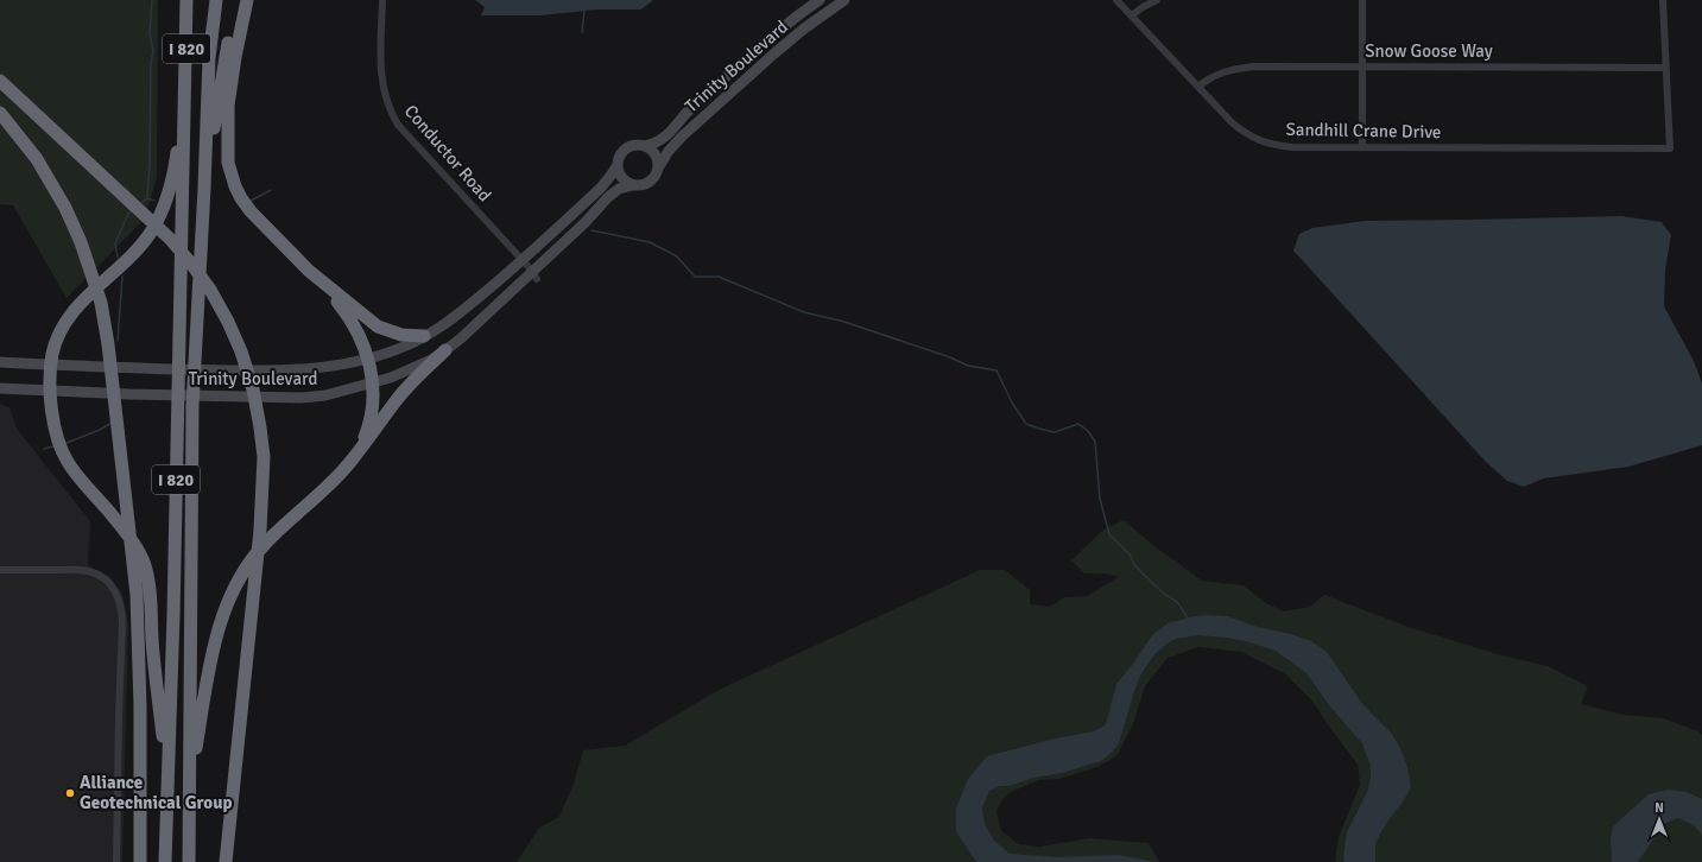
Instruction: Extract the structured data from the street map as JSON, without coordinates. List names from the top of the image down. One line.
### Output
{"streets":{"highway":["I 820"],"main road":["Trinity Boulevard"],"street":["Snow Goose Way","Sandhill Crane Drive","Conductor Road"]},"crossings":[["Snow Goose Way","Sandhill Crane Drive"],["Trinity Boulevard","Conductor Road"]],"places":["Alliance Geotechnical Group"],"north":"top"}
